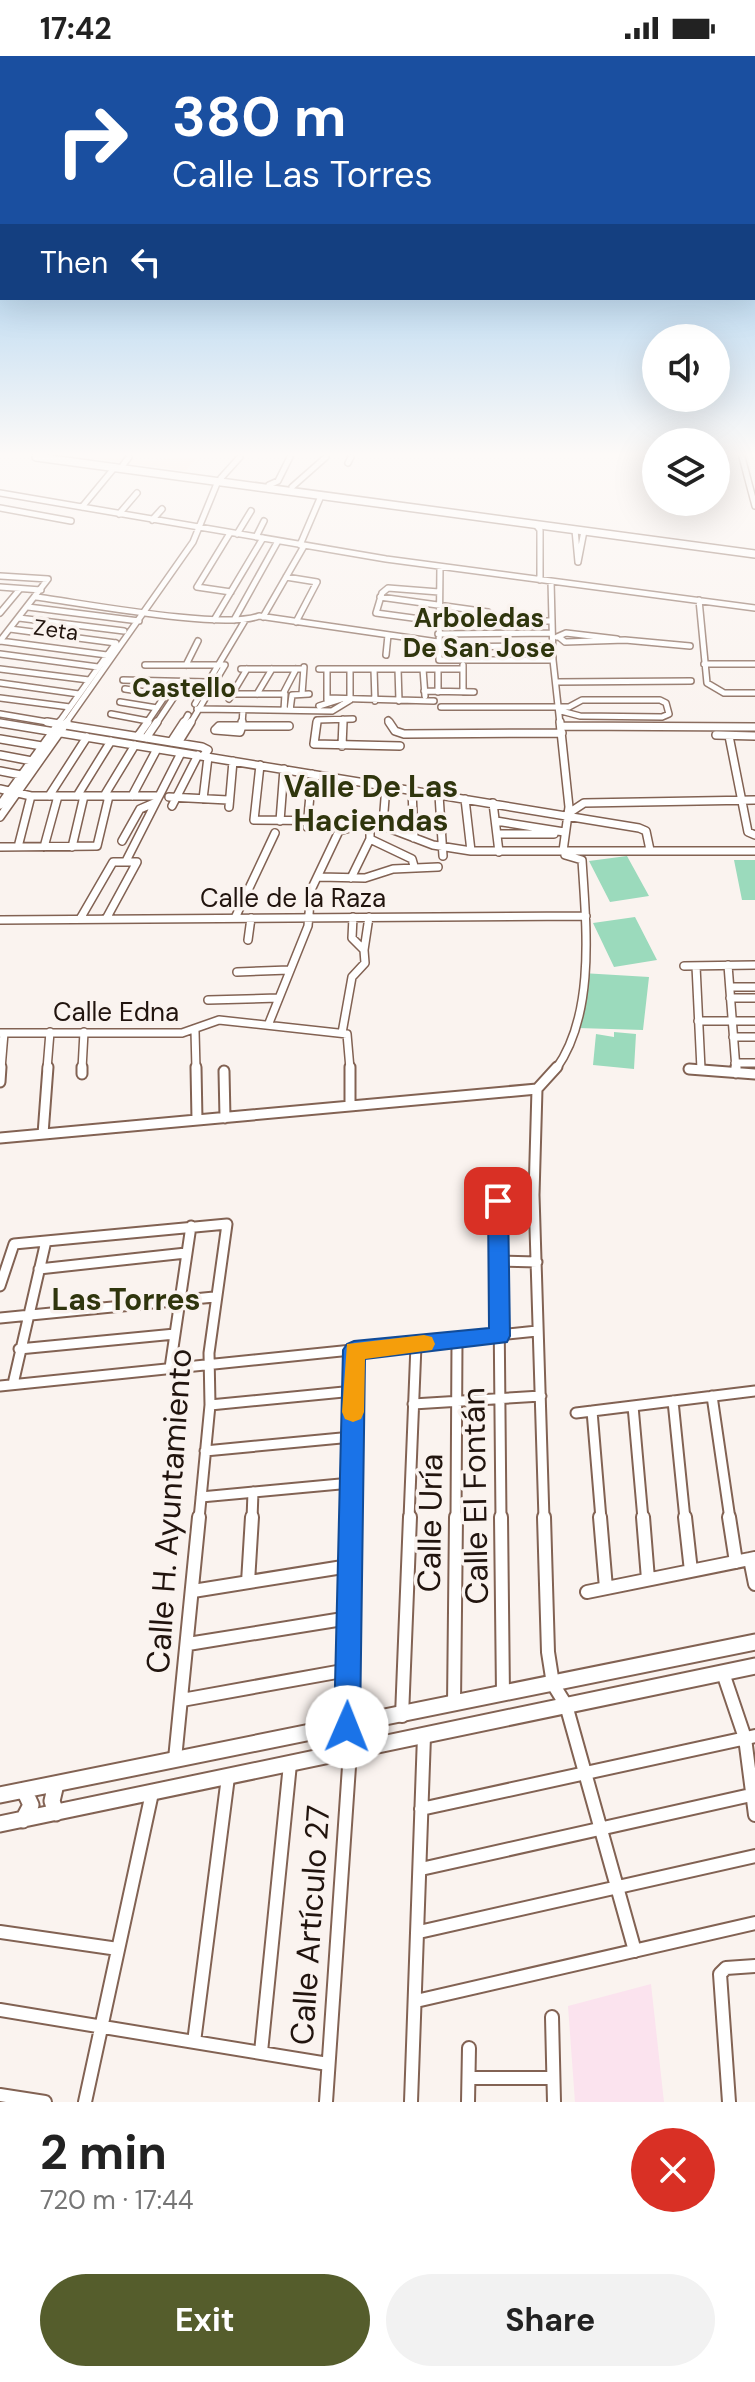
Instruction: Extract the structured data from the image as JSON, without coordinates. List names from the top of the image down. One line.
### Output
{"streets":{"street":["Zeta","Calle de la Raza","Calle Edna","Calle El Fontán","Calle H. Ayuntamiento","Calle Uría","Calle Artículo 27"]},"districts":["Arboledas De San Jose","Castello","Valle De Las Haciendas","Las Torres"],"page":{"status":"17:42","turn":["380 m","Calle Las Torres"],"then":"Then","heading":["2 min","720 m · 17:44"],"buttons":["Exit","Share"]}}
